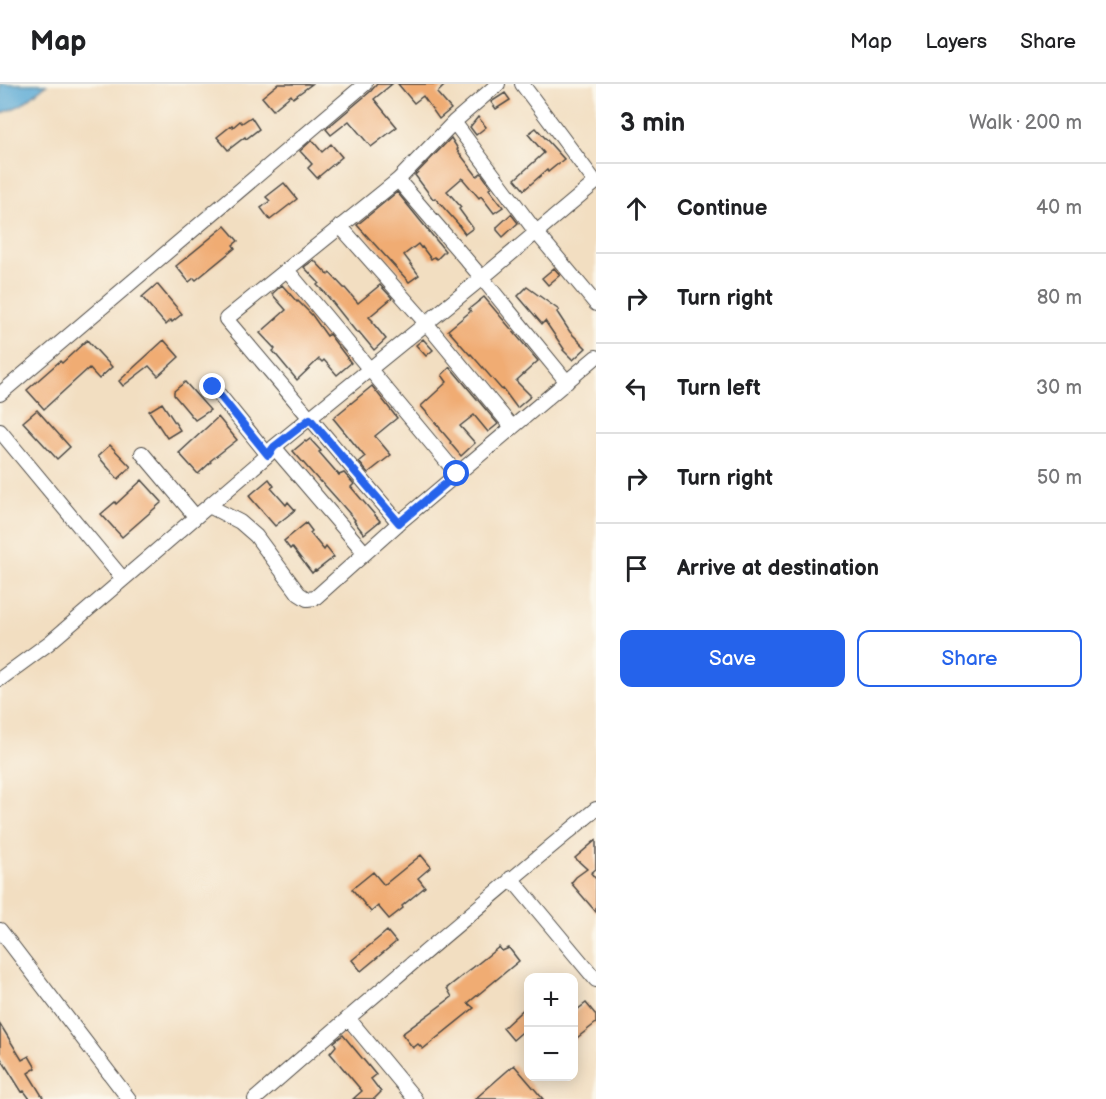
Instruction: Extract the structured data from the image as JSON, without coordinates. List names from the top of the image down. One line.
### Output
{"page":{"header":"Map","nav":["Map","Layers","Share"],"heading":["3 min","Walk · 200 m"],"list":[["Continue","40 m"],["Turn right","80 m"],["Turn left","30 m"],["Turn right","50 m"],"Arrive at destination"],"buttons":["Save","Share"],"map_buttons":["+","−"]}}
